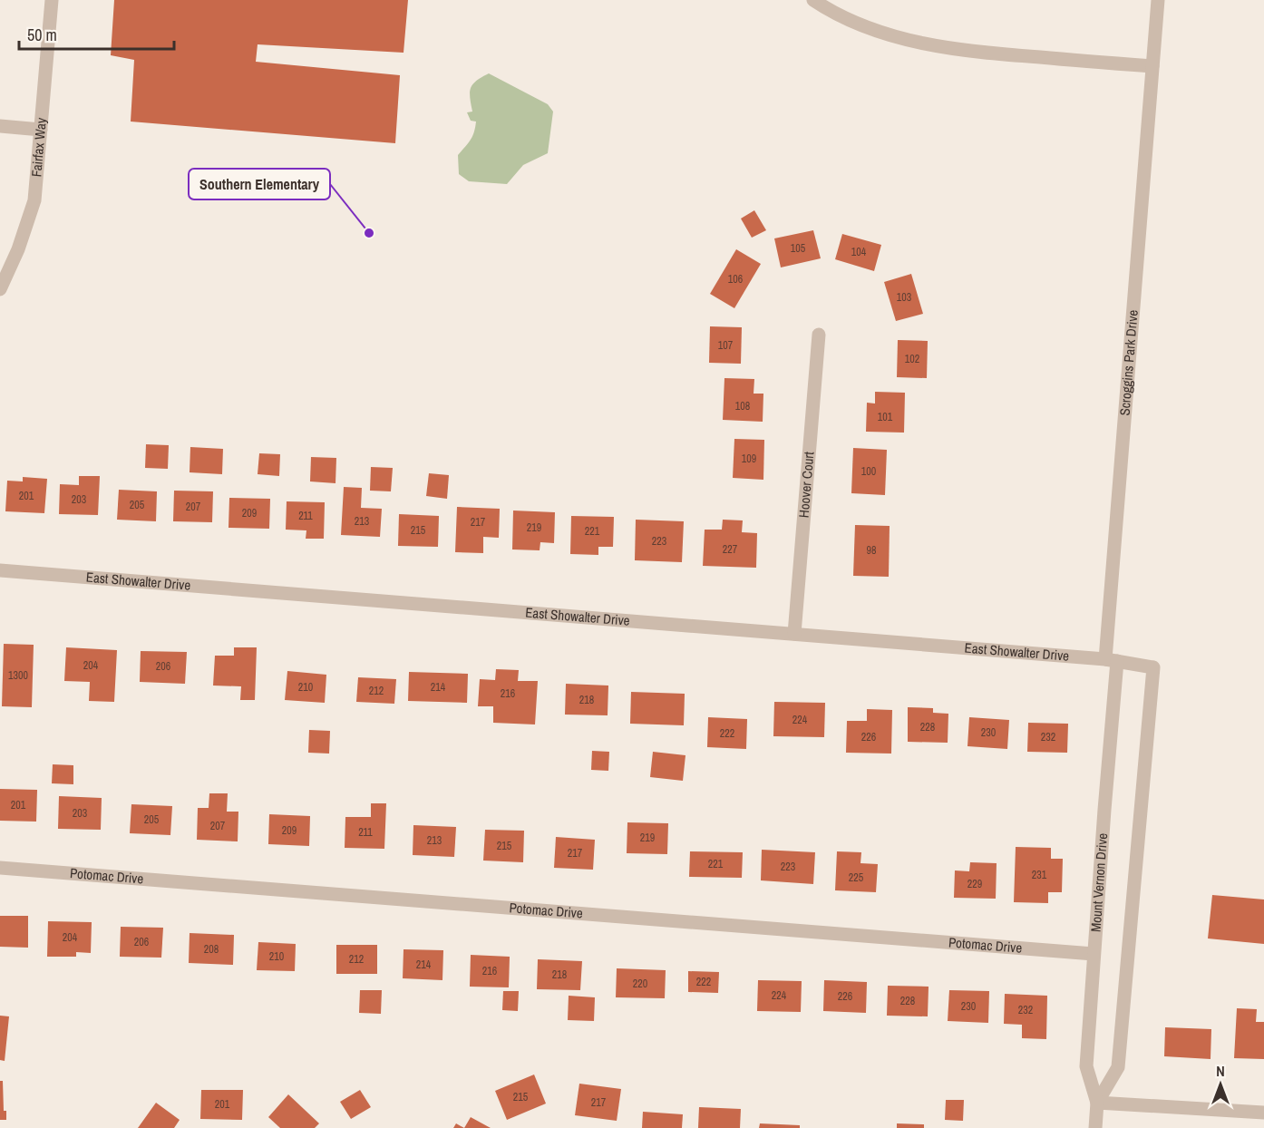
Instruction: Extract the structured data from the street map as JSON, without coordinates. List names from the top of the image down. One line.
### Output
{"streets":{"street":["Fairfax Way","Scroggins Park Drive","Hoover Court","East Showalter Drive","Potomac Drive","Mount Vernon Drive"]},"crossings":[["Scroggins Park Drive","East Showalter Drive"],["Scroggins Park Drive","Mount Vernon Drive"],["Hoover Court","East Showalter Drive"],["East Showalter Drive","Mount Vernon Drive"],["Potomac Drive","Mount Vernon Drive"]],"places":["Southern Elementary"],"house_numbers":["105","104","106","103","107","102","108","101","109","100","201","203","205","207","209","211","213","217","219","215","221","223","227","98","204","206","1300","210","214","212","216","218","224","228","230","222","226","232","201","203","205","207","209","211","219","213","215","217","221","223","231","225","229","204","206","208","210","212","214","216","218","222","220","224","226","228","230","232","215","217","201"],"scale_bar":"50 m","north":"top"}
